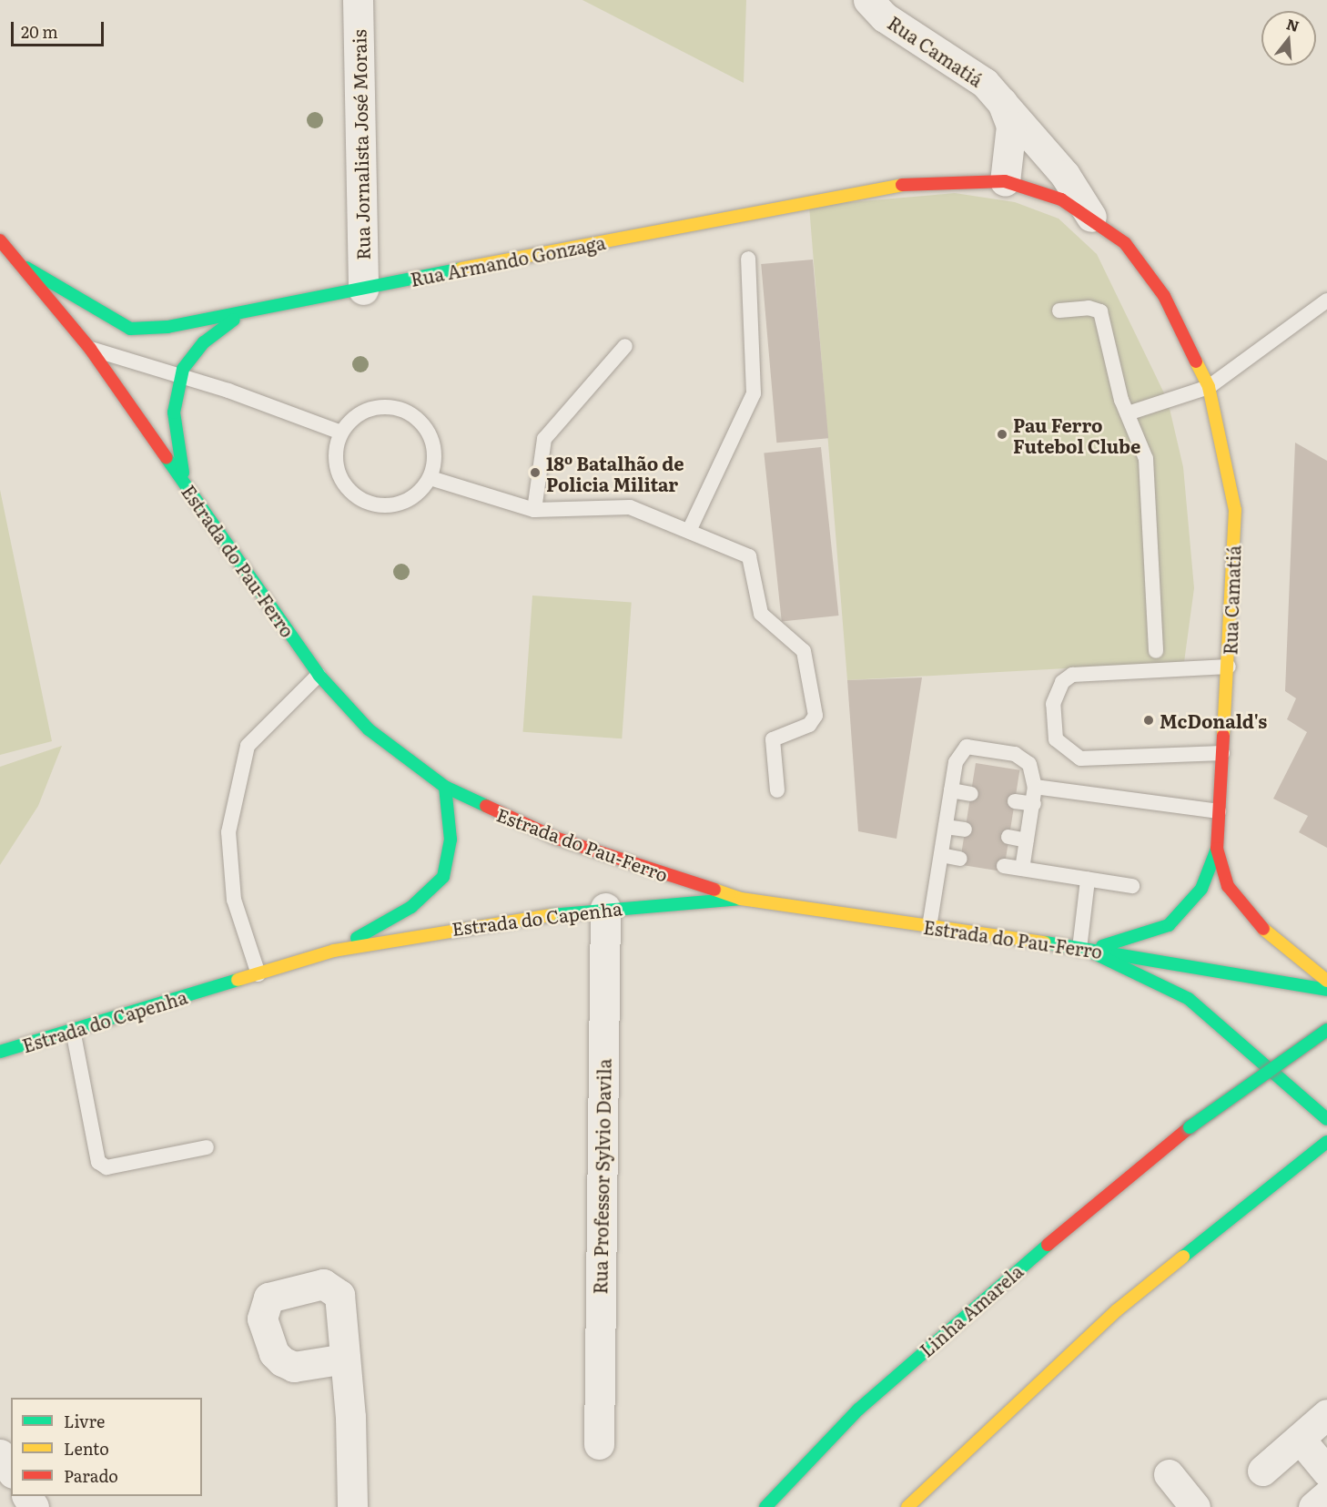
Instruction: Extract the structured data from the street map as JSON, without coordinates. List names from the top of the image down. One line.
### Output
{"streets":{"main road":["Rua Camatiá","Rua Armando Gonzaga","Estrada do Pau-Ferro","Estrada do Capenha","Linha Amarela"],"street":["Rua Jornalista José Morais","Rua Professor Sylvio Davila"]},"crossings":[["Rua Camatiá","Rua Armando Gonzaga"],["Rua Jornalista José Morais","Rua Armando Gonzaga"],["Rua Armando Gonzaga","Estrada do Pau-Ferro"],["Estrada do Pau-Ferro","Estrada do Capenha"],["Estrada do Capenha","Rua Professor Sylvio Davila"]],"places":["Pau Ferro Futebol Clube","18º Batalhão de Policia Militar","McDonald's"],"legend":["Livre","Lento","Parado"],"scale_bar":"20 m","north":"top"}
